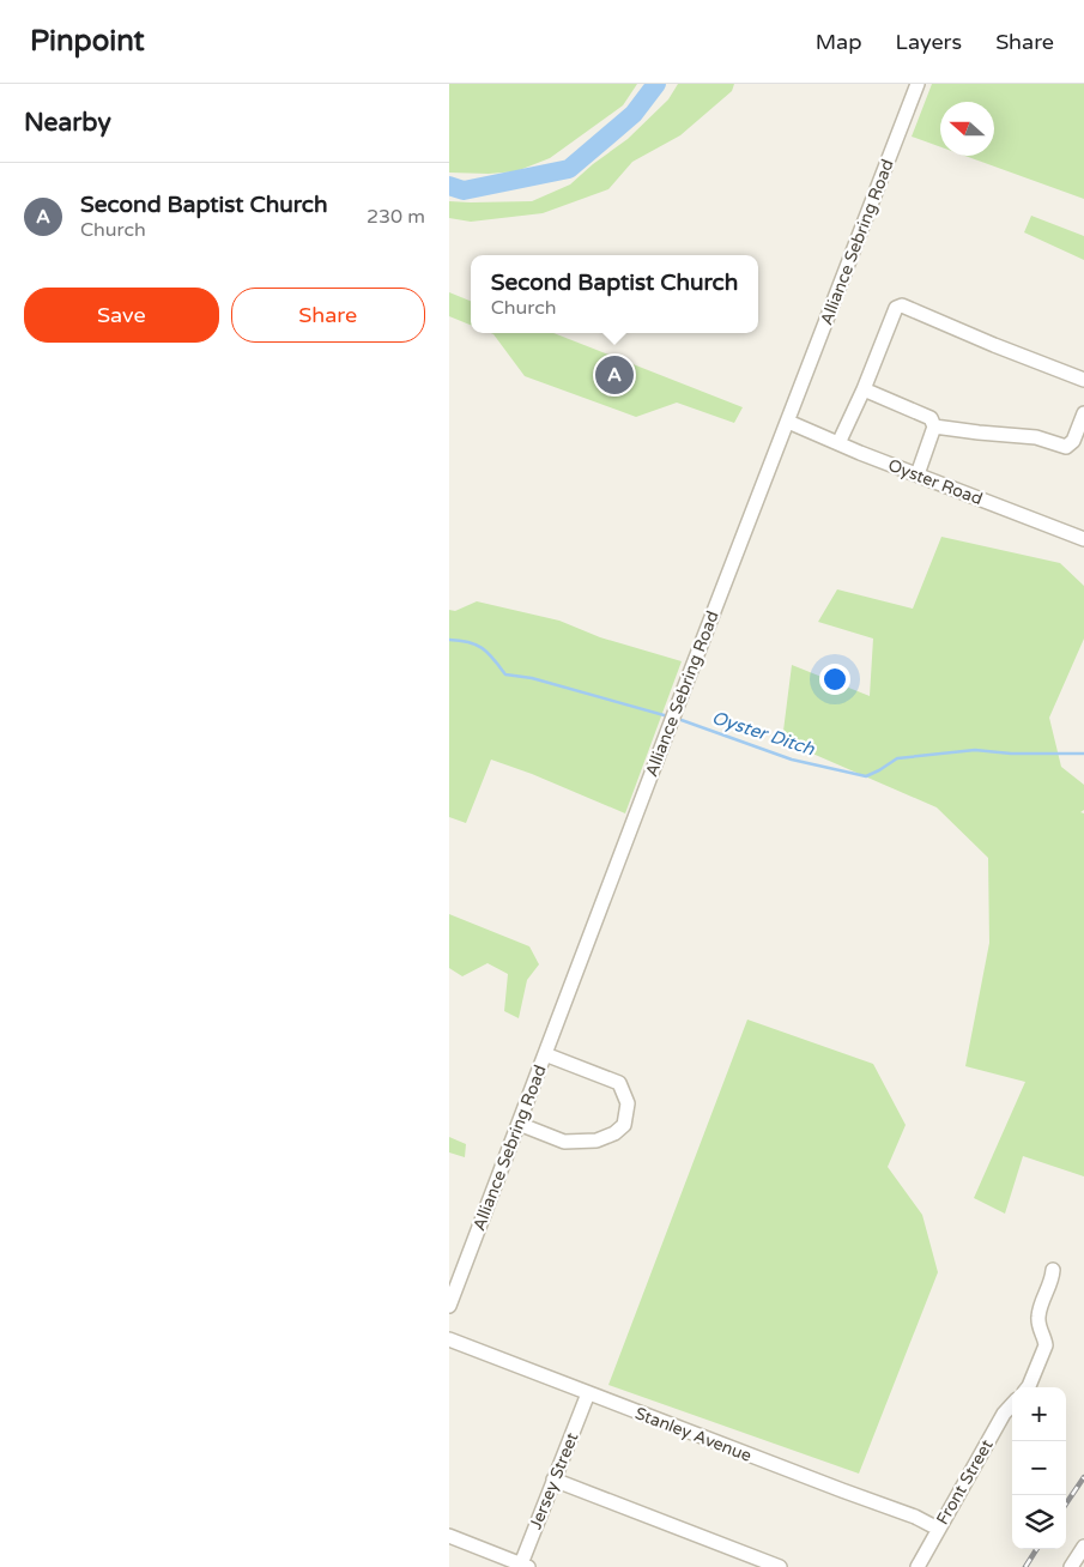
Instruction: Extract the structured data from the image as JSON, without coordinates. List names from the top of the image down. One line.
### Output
{"streets":{"street":["Alliance Sebring Road","Oyster Road","Stanley Avenue","Jersey Street","Front Street"]},"crossings":[["Alliance Sebring Road","Oyster Road"],["Stanley Avenue","Jersey Street"],["Stanley Avenue","Front Street"]],"water":["Oyster Ditch"],"north":"left","page":{"header":"Pinpoint","nav":["Map","Layers","Share"],"heading":"Nearby","list":[{"mark":"A","name":"Second Baptist Church","note":"Church","value":"230 m"}],"popup":["Second Baptist Church","Church"],"buttons":["Save","Share"],"pins":"A","map_buttons":["+","−"]}}
